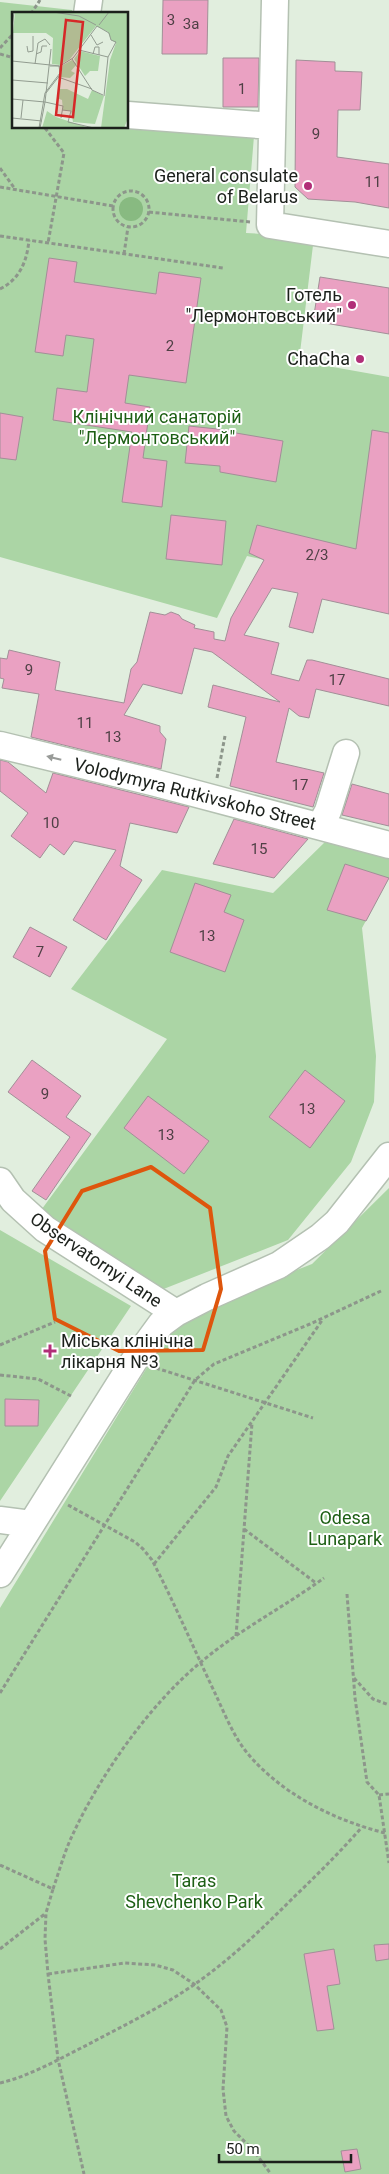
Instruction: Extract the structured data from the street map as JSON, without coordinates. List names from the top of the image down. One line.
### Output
{"streets":{"street":["Volodymyra Rutkivskoho Street","Observatornyi Lane"]},"one_way":["Volodymyra Rutkivskoho Street"],"parks":["Клінічний санаторій \"Лермонтовський\"","Odesa Lunapark","Taras Shevchenko Park"],"places":{"other":["General consulate of Belarus","Готель \"Лермонтовський\"","ChaCha"],"health":["Міська клінічна лікарня №3"]},"house_numbers":["3","3а","1","9","11","2","2/3","9","17","11","13","17","10","15","13","7","9","13","13"],"scale_bar":"50 m"}
